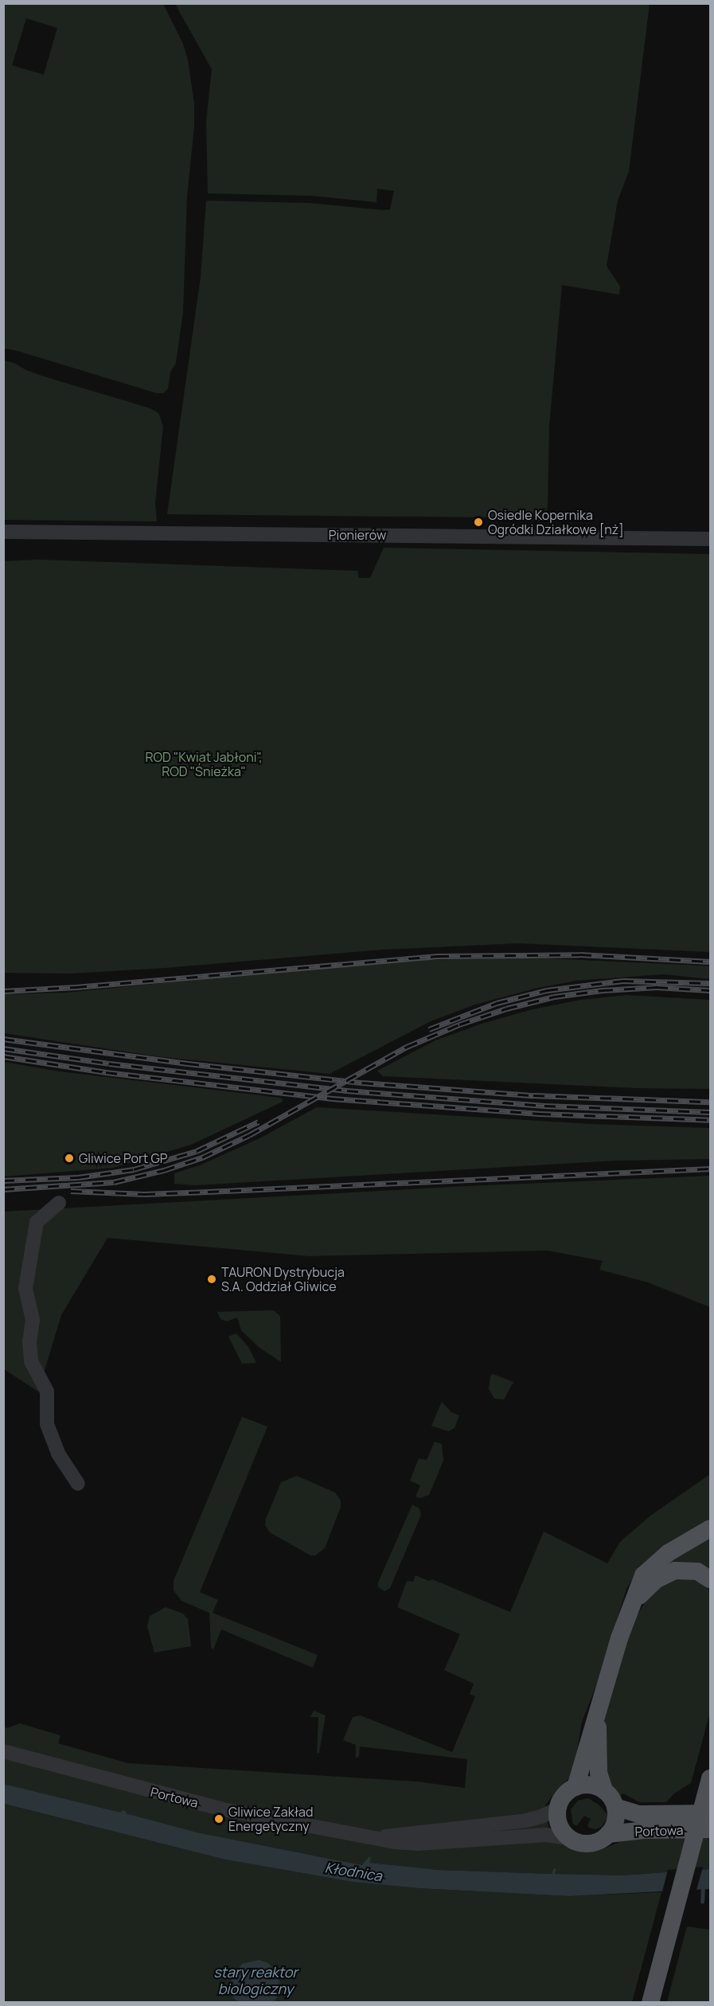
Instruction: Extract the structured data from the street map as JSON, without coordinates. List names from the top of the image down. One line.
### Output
{"streets":{"main road":["Portowa"],"street":["Pionierów"]},"water":["Kłodnica","stary reaktor biologiczny"],"parks":["ROD \"Kwiat Jabłoni\", ROD \"Śnieżka\""],"places":["Osiedle Kopernika Ogródki Działkowe [nż]","Gliwice Port GP","TAURON Dystrybucja S.A. Oddział Gliwice","Gliwice Zakład Energetyczny"]}
